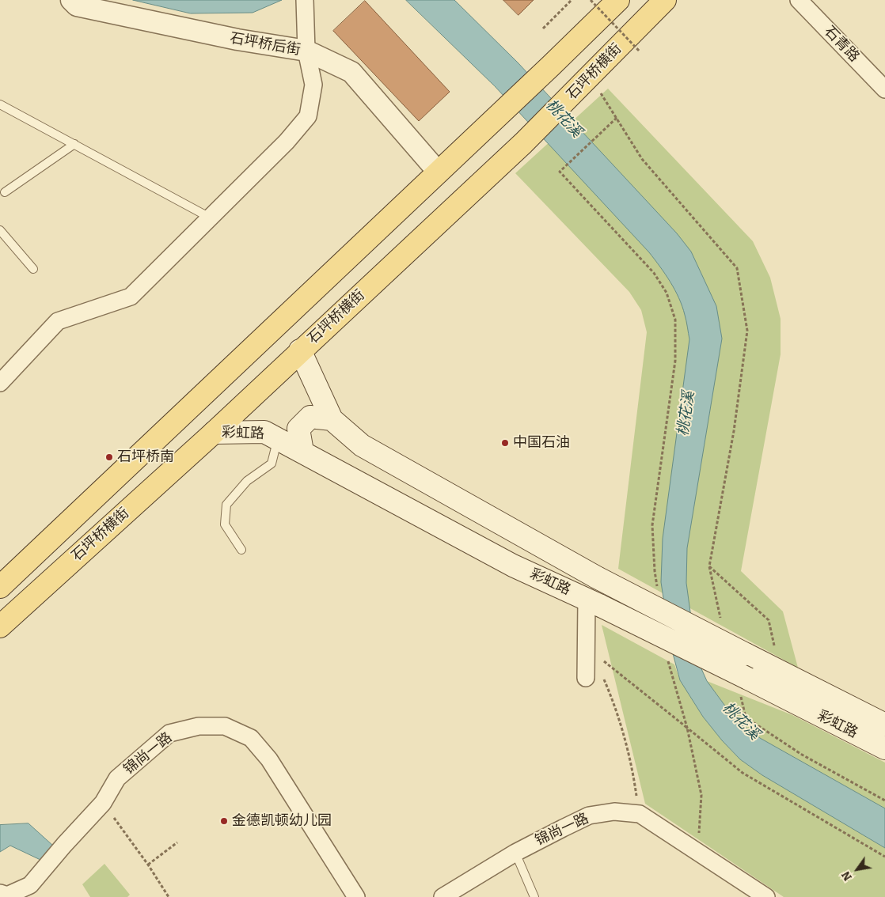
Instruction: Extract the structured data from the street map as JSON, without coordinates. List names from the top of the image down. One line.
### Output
{"streets":{"main road":["石坪桥横街","彩虹路"],"street":["石坪桥后街","石青路","锦尚一路"]},"crossings":[["石坪桥横街","彩虹路"]],"water":["桃花溪"],"places":["中国石油","石坪桥南","金德凯顿幼儿园"],"north":"bottom left"}
